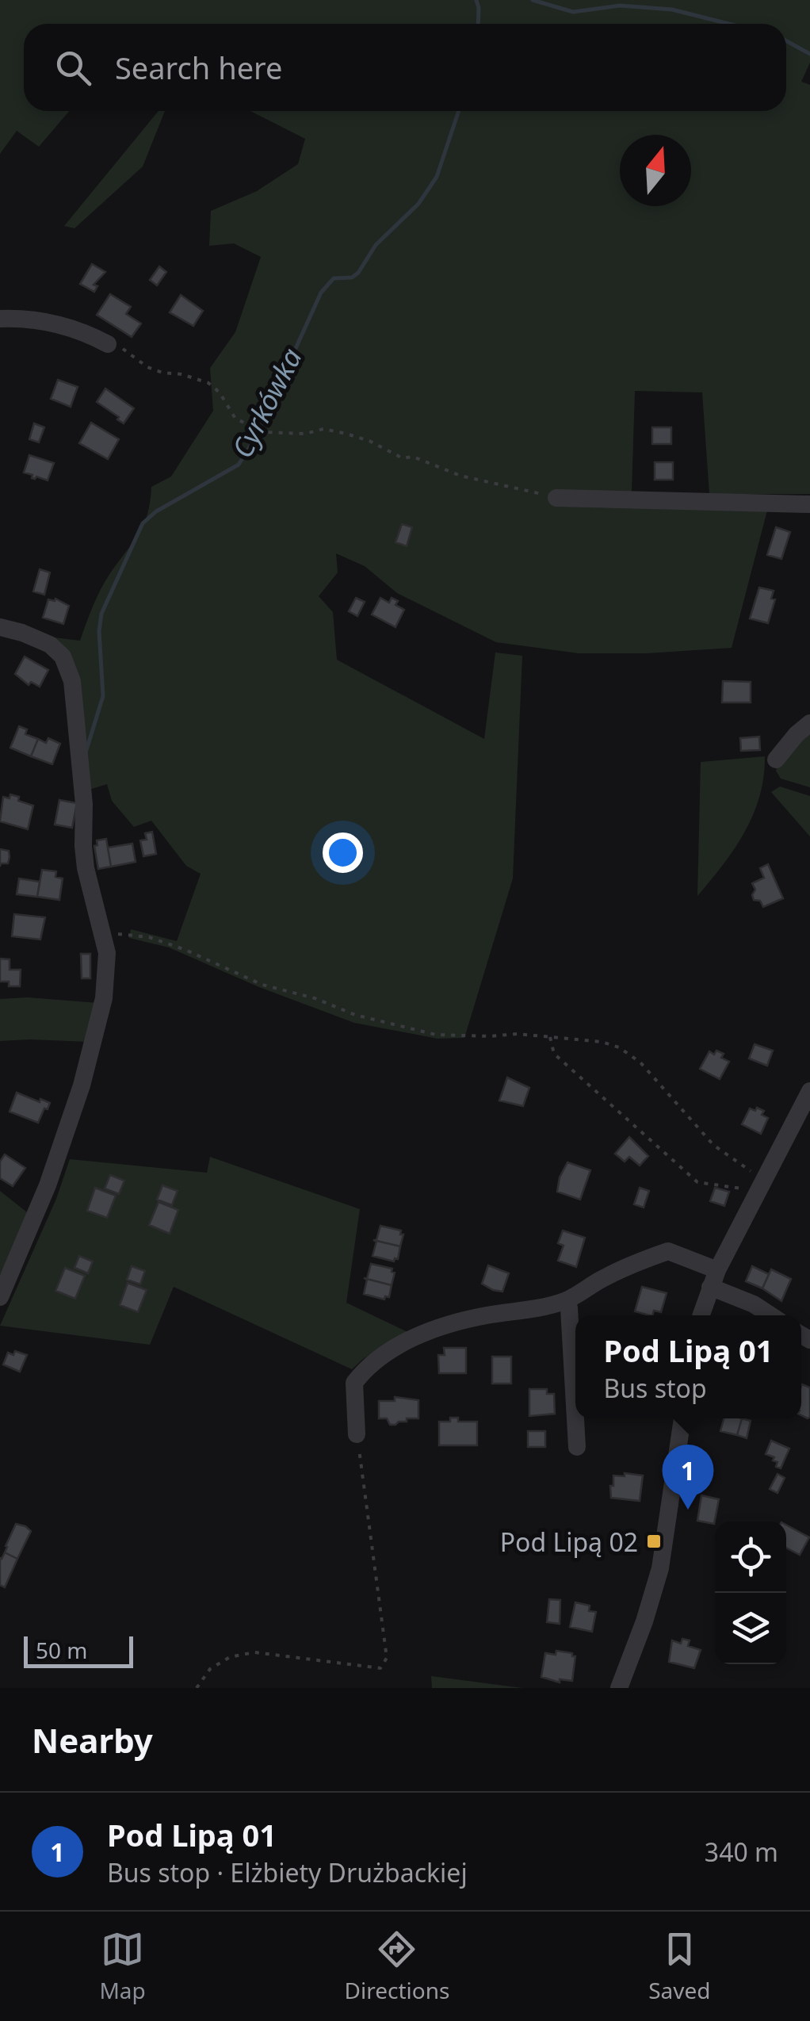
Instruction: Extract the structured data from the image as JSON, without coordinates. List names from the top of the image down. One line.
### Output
{"water":["Cyrkówka"],"places":{"transit":["Pod Lipą 02"]},"scale_bar":"50 m","north":"top","page":{"search":"Search here","popup":["Pod Lipą 01","Bus stop"],"pins":"1","scale":"50 m","heading":"Nearby","list":[{"mark":"1","name":"Pod Lipą 01","note":"Bus stop · Elżbiety Drużbackiej","value":"340 m"}],"nav":["Map","Directions","Saved"]}}
